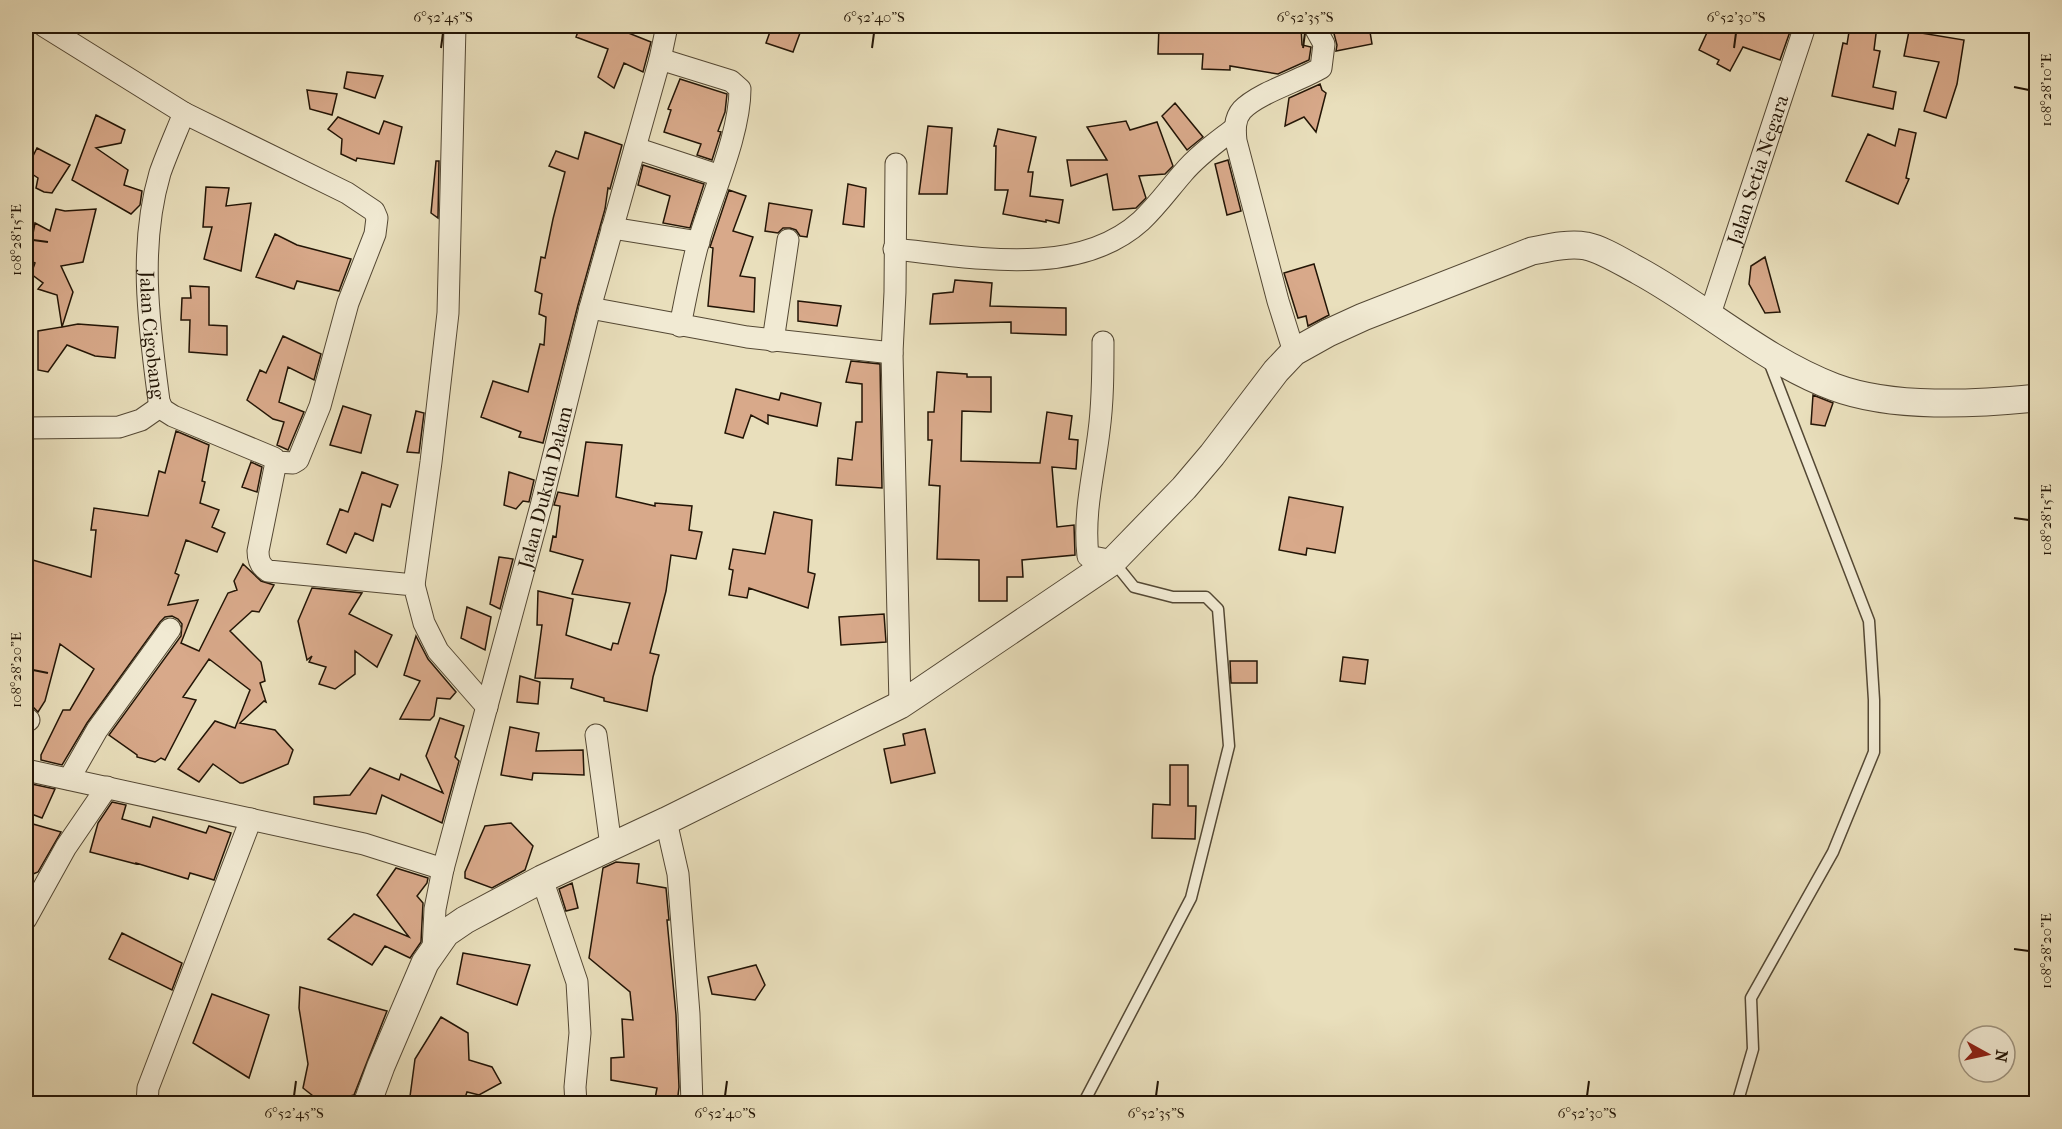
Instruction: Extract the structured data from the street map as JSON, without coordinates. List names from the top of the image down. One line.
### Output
{"streets":{"street":["Jalan Setia Negara","Jalan Cigobang","Jalan Dukuh Dalam"]},"north":"right","coordinates":["6°52'45\"S","6°52'40\"S","6°52'35\"S","6°52'30\"S","108°28'10\"E","108°28'15\"E","108°28'20\"E"]}
